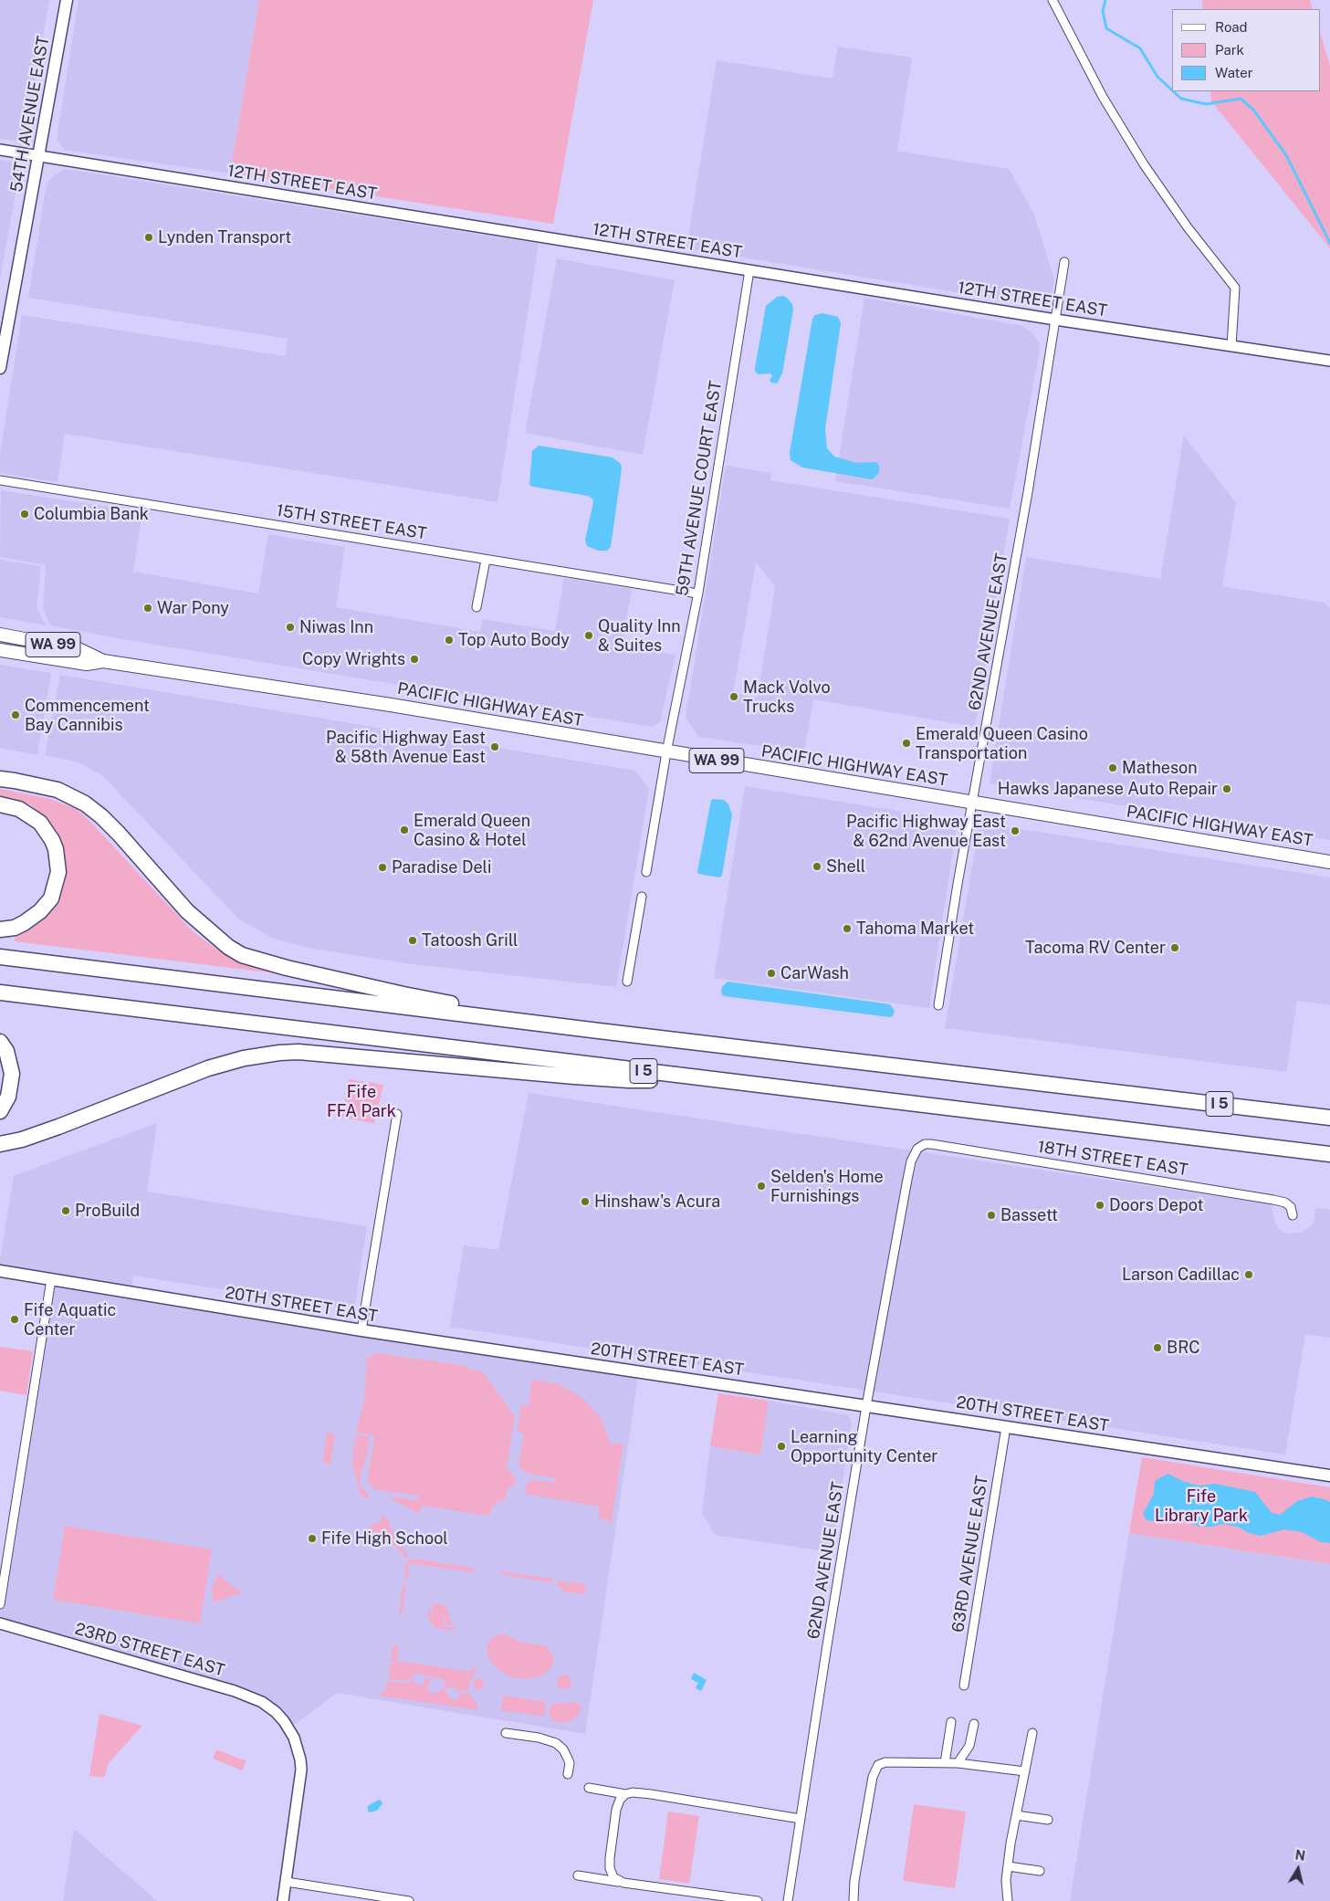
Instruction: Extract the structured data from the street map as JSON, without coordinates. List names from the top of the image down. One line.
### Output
{"streets":{"highway":["I 5"],"main road":["54TH AVENUE EAST","WA 99","PACIFIC HIGHWAY EAST","20TH STREET EAST"],"street":["12TH STREET EAST","59TH AVENUE COURT EAST","15TH STREET EAST","62ND AVENUE EAST","18TH STREET EAST","63RD AVENUE EAST","23RD STREET EAST"]},"crossings":[["54TH AVENUE EAST","12TH STREET EAST"],["12TH STREET EAST","59TH AVENUE COURT EAST"],["12TH STREET EAST","62ND AVENUE EAST"],["59TH AVENUE COURT EAST","15TH STREET EAST"],["59TH AVENUE COURT EAST","PACIFIC HIGHWAY EAST"],["62ND AVENUE EAST","PACIFIC HIGHWAY EAST"],["62ND AVENUE EAST","18TH STREET EAST"],["62ND AVENUE EAST","20TH STREET EAST"],["20TH STREET EAST","63RD AVENUE EAST"]],"parks":["Fife FFA Park","Fife Library Park"],"places":["Lynden Transport","Columbia Bank","War Pony","Niwas Inn","Quality Inn & Suites","Top Auto Body","Copy Wrights","Mack Volvo Trucks","Commencement Bay Cannibis","Emerald Queen Casino Transportation","Pacific Highway East & 58th Avenue East","Matheson","Hawks Japanese Auto Repair","Emerald Queen Casino & Hotel","Pacific Highway East & 62nd Avenue East","Shell","Paradise Deli","Tahoma Market","Tatoosh Grill","Tacoma RV Center","CarWash","Selden's Home Furnishings","Hinshaw's Acura","Doors Depot","ProBuild","Bassett","Larson Cadillac","Fife Aquatic Center","BRC","Learning Opportunity Center","Fife High School"],"legend":["Road","Park","Water"],"north":"top"}
